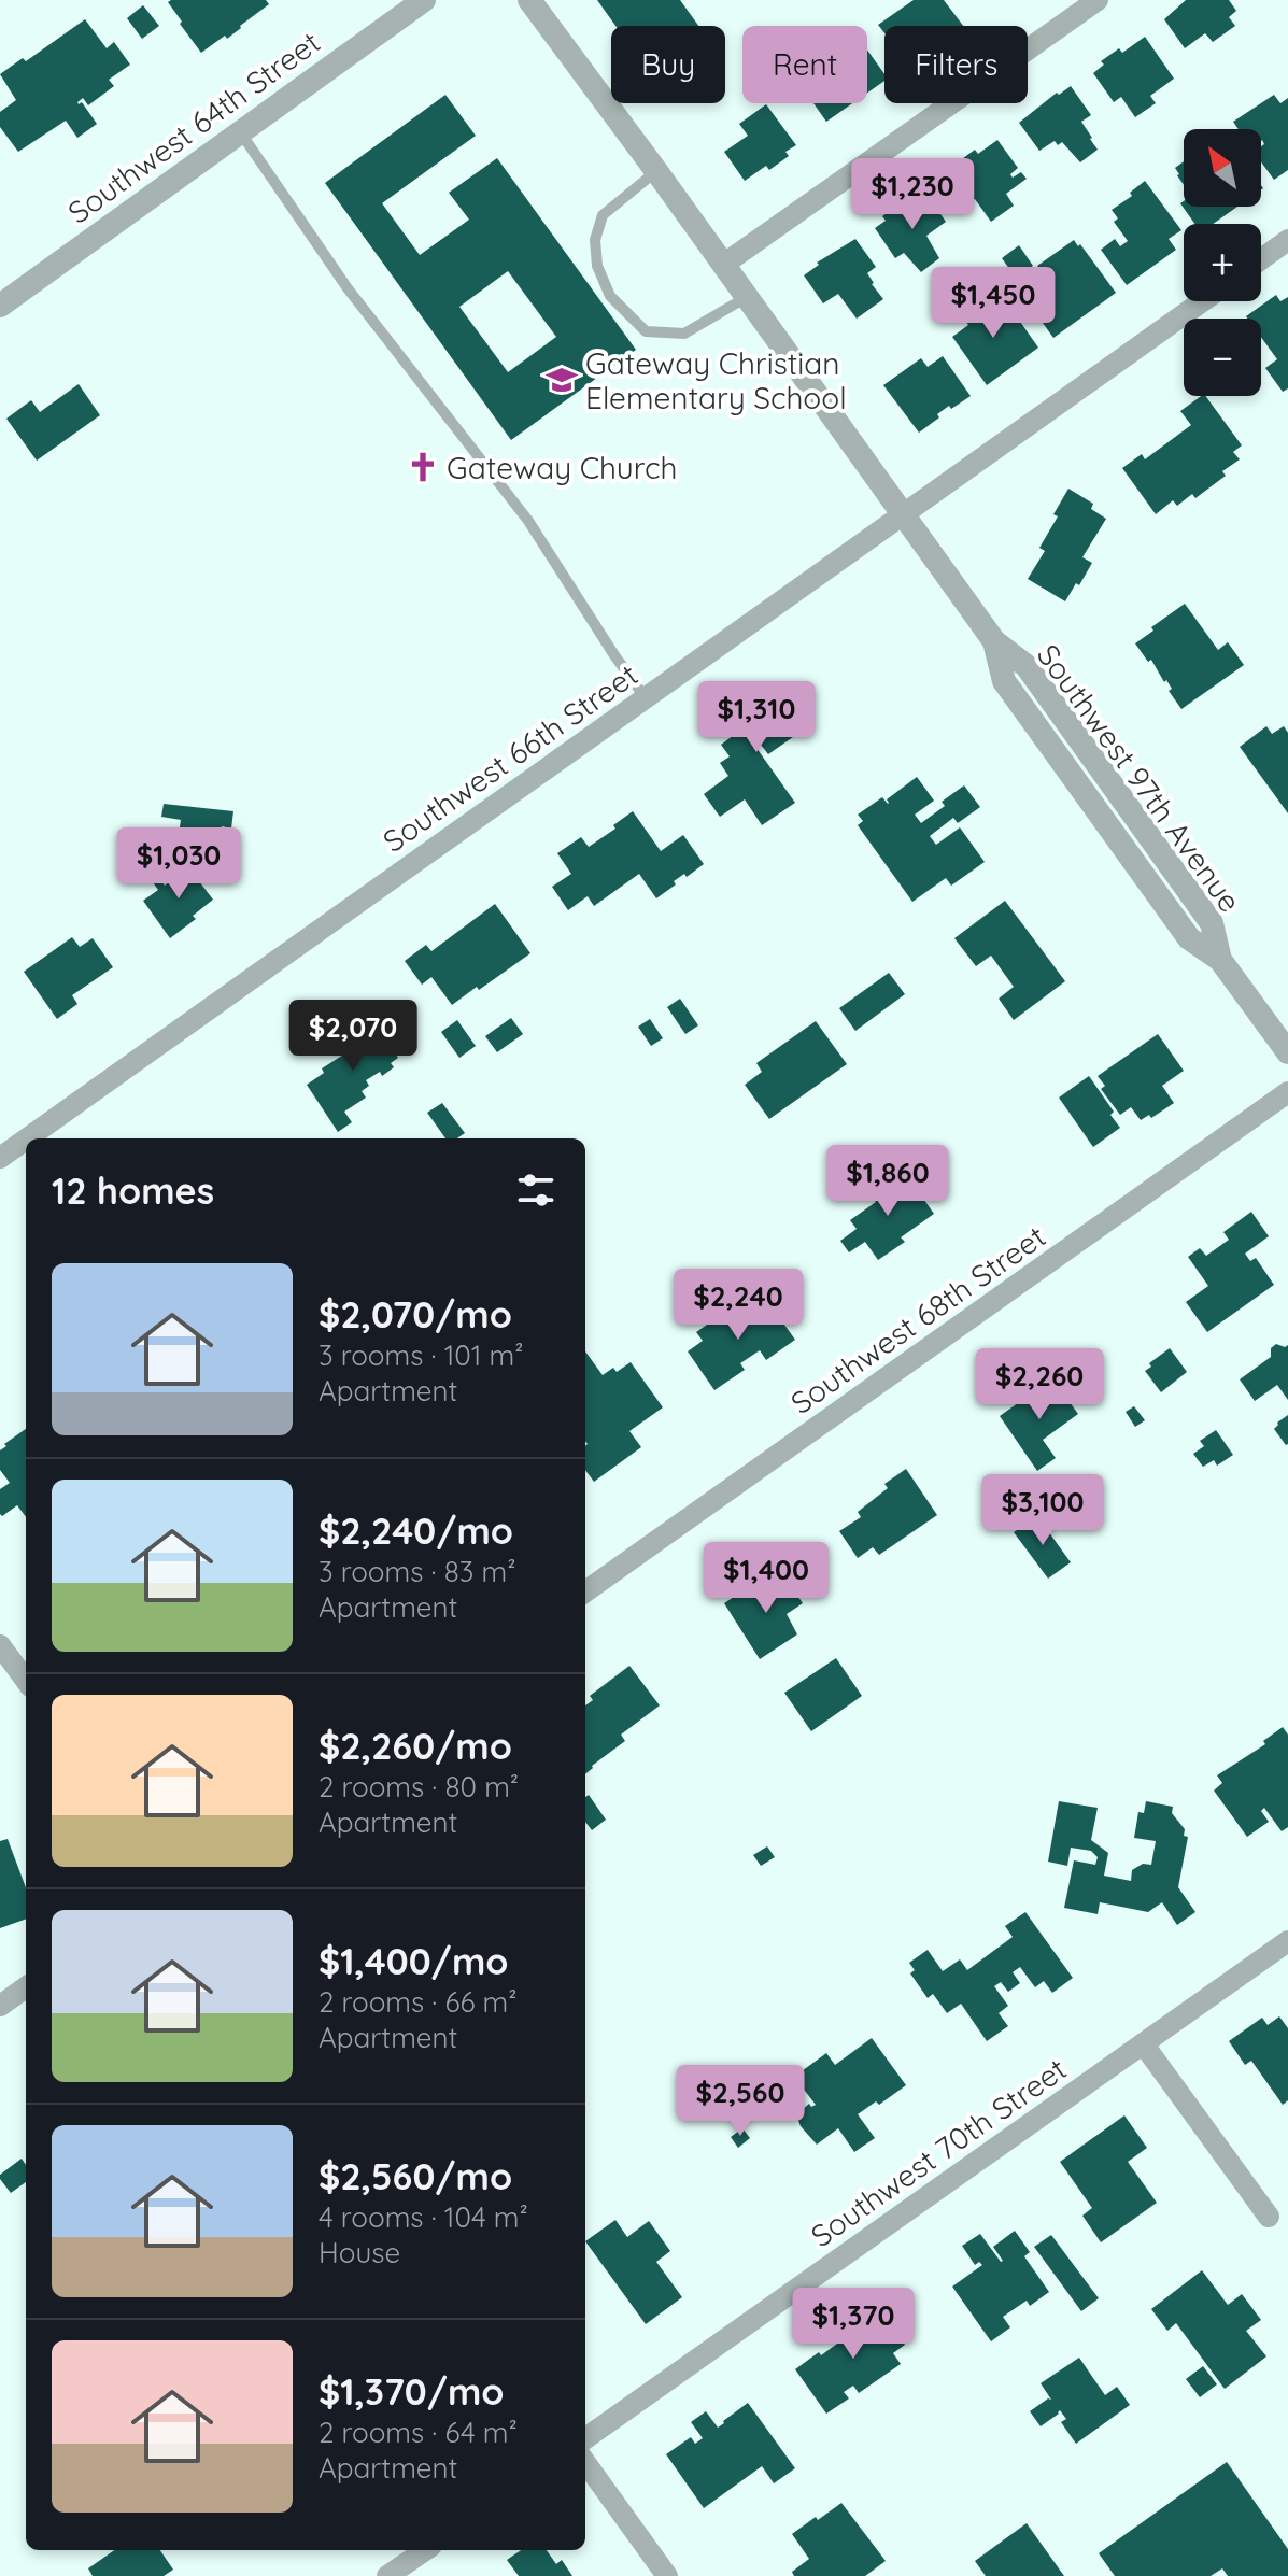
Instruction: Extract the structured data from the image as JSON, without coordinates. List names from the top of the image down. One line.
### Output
{"streets":{"street":["Southwest 64th Street","Southwest 66th Street","Southwest 97th Avenue","Southwest 68th Street","Southwest 70th Street"]},"crossings":[["Southwest 66th Street","Southwest 97th Avenue"]],"places":{"school or university":["Gateway Christian Elementary School"],"church":["Gateway Church"]},"north":"top left","page":{"chip":["Buy","Rent","Filters"],"map_buttons":["+","−"],"price":["$1,230","$1,450","$1,310","$1,030","$2,070","$1,860","$2,240","$2,260","$3,100","$1,400","$2,560","$1,370"],"heading":"12 homes","list":[{"name":"$2,070/mo","note":"3 rooms · 101 m² · Apartment"},{"name":"$2,240/mo","note":"3 rooms · 83 m² · Apartment"},{"name":"$2,260/mo","note":"2 rooms · 80 m² · Apartment"},{"name":"$1,400/mo","note":"2 rooms · 66 m² · Apartment"},{"name":"$2,560/mo","note":"4 rooms · 104 m² · House"},{"name":"$1,370/mo","note":"2 rooms · 64 m² · Apartment"}]}}
